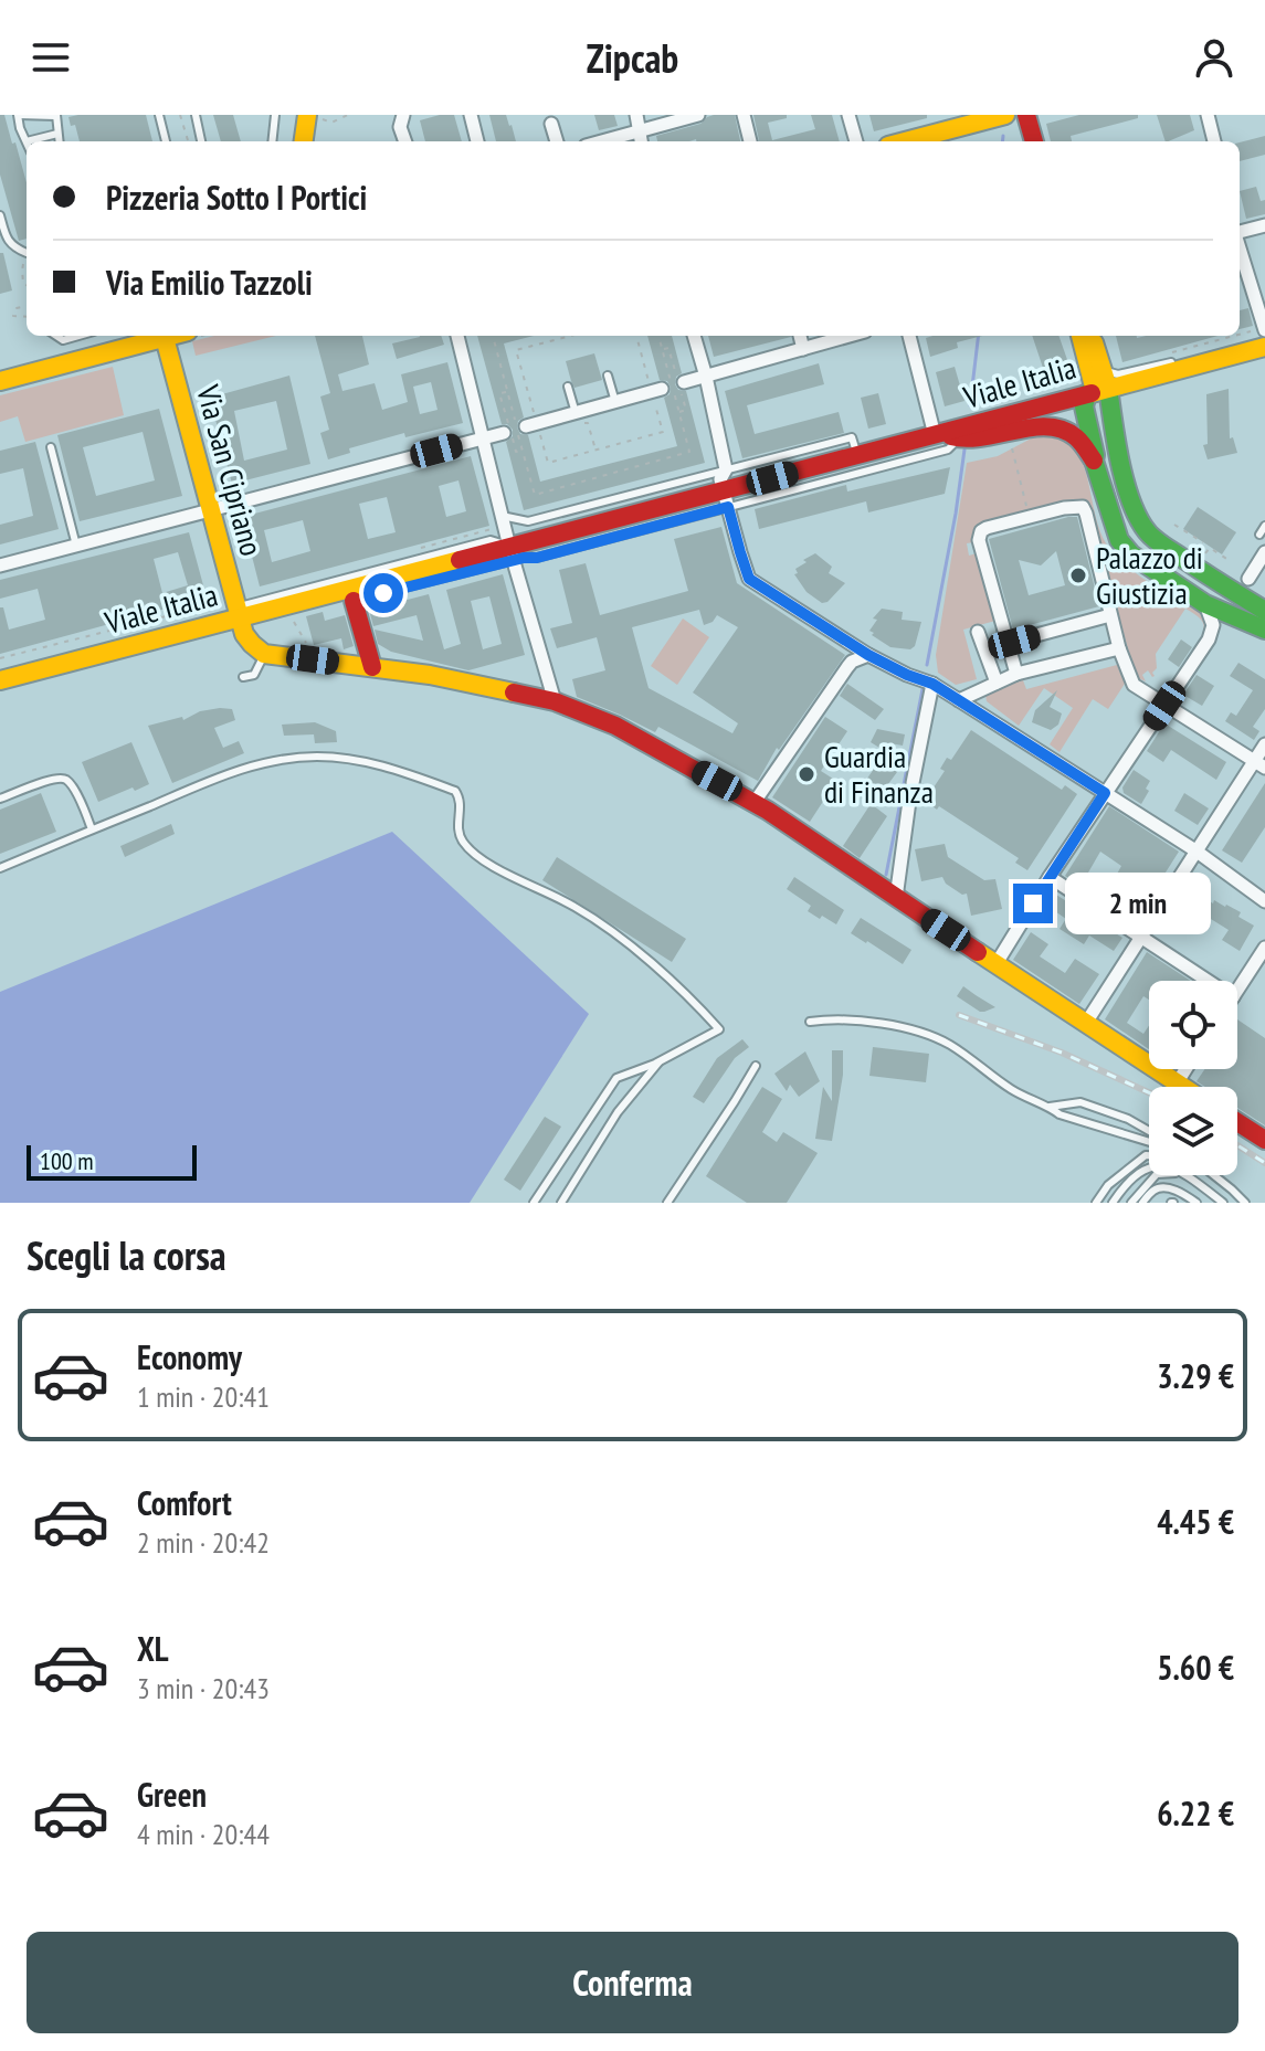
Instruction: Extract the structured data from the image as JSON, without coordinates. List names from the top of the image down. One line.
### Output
{"streets":{"main road":["Viale Italia","Via San Cipriano"]},"crossings":[["Viale Italia","Via San Cipriano"]],"places":["Palazzo di Giustizia","Guardia di Finanza"],"scale_bar":"100 m","page":{"header":"Zipcab","banner":["Pizzeria Sotto I Portici","Via Emilio Tazzoli"],"bubble":"2 min","scale":"100 m","heading":"Scegli la corsa","list":[{"name":"Economy","note":"1 min · 20:41","value":"3.29 €"},{"name":"Comfort","note":"2 min · 20:42","value":"4.45 €"},{"name":"XL","note":"3 min · 20:43","value":"5.60 €"},{"name":"Green","note":"4 min · 20:44","value":"6.22 €"}],"buttons":"Conferma"}}
